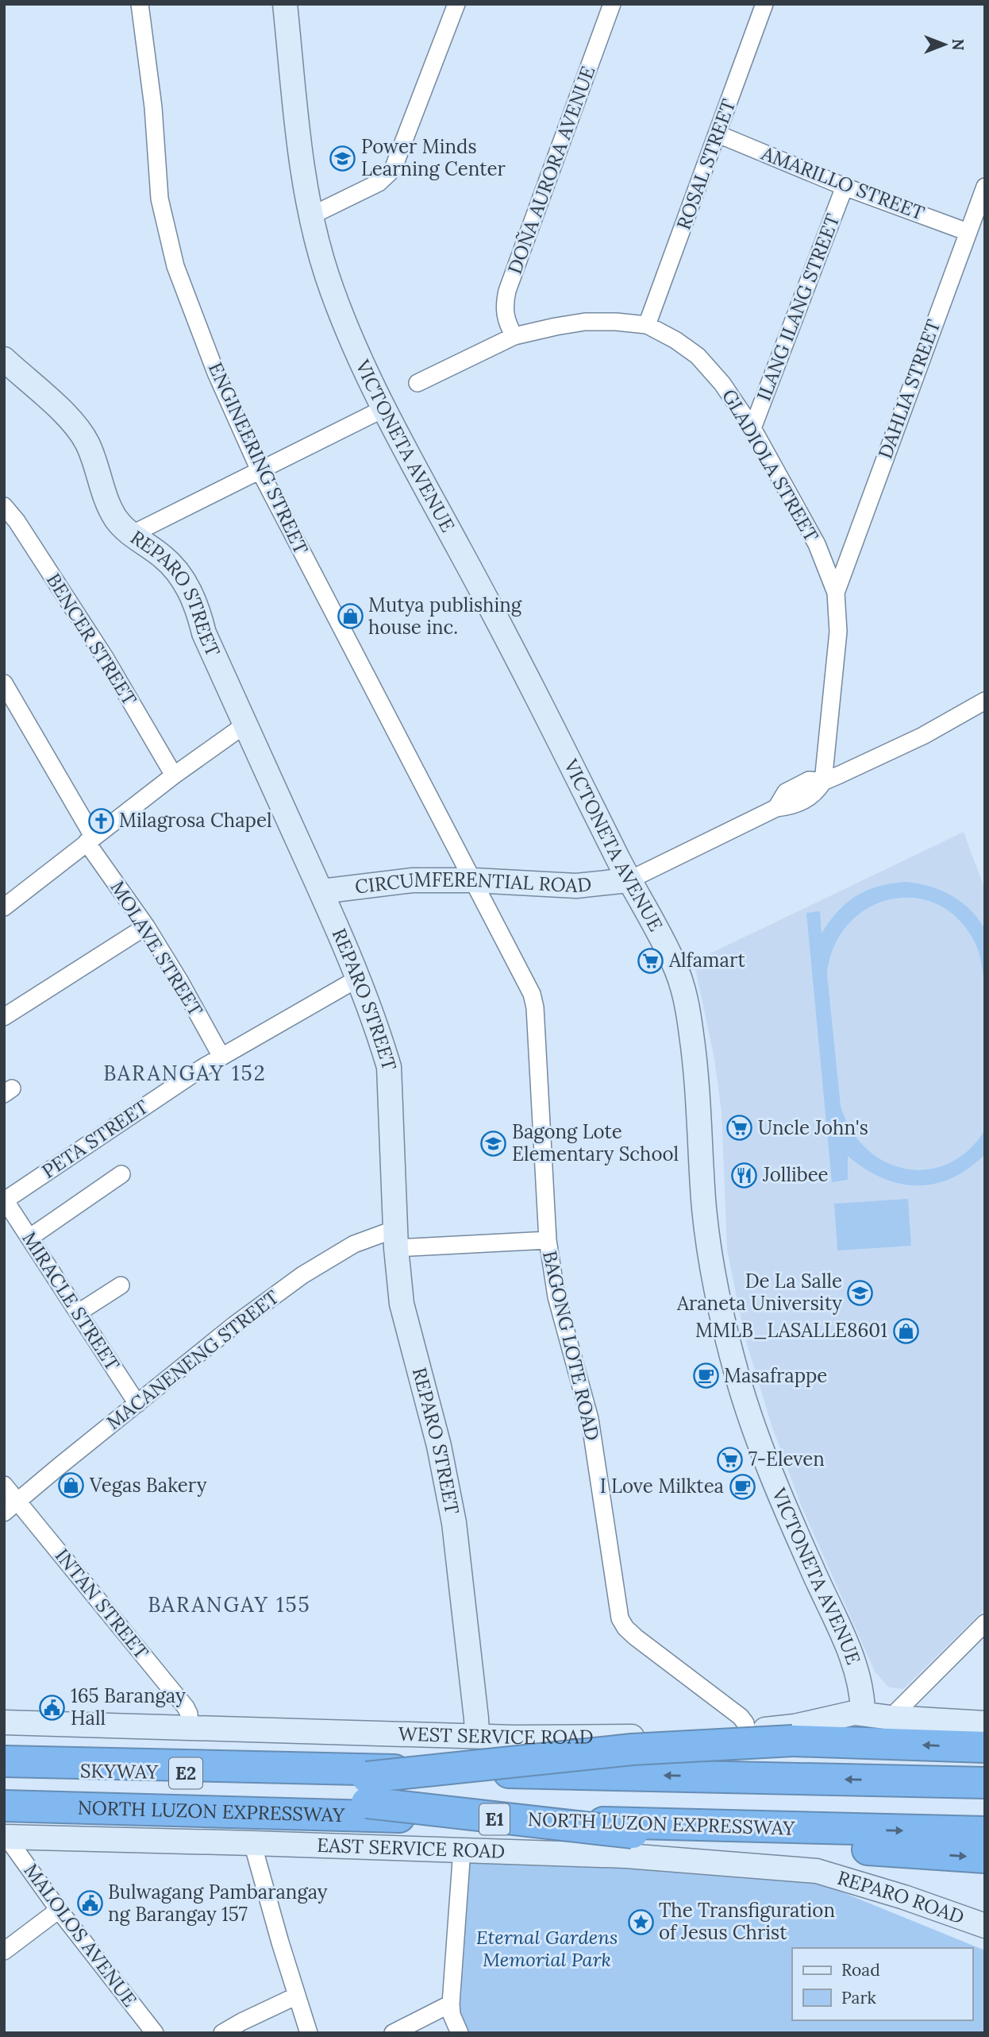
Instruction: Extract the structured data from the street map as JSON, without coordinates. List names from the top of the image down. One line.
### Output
{"streets":{"highway":["SKYWAY","E2","NORTH LUZON EXPRESSWAY","E1"],"street":["ROSAL STREET","DOÑA AURORA AVENUE","AMARILLO STREET","ILANG ILANG STREET","DAHLIA STREET","VICTONETA AVENUE","ENGINEERING STREET","GLADIOLA STREET","REPARO STREET","BENCER STREET","CIRCUMFERENTIAL ROAD","MOLAVE STREET","PETA STREET","MIRACLE STREET","BAGONG LOTE ROAD","MACANENENG STREET","INTAN STREET","WEST SERVICE ROAD","EAST SERVICE ROAD","REPARO ROAD","MALOLOS AVENUE"]},"crossings":[["ROSAL STREET","AMARILLO STREET"],["ROSAL STREET","GLADIOLA STREET"],["DOÑA AURORA AVENUE","GLADIOLA STREET"],["AMARILLO STREET","ILANG ILANG STREET"],["AMARILLO STREET","DAHLIA STREET"],["ILANG ILANG STREET","GLADIOLA STREET"],["DAHLIA STREET","GLADIOLA STREET"],["VICTONETA AVENUE","CIRCUMFERENTIAL ROAD"],["VICTONETA AVENUE","WEST SERVICE ROAD"],["ENGINEERING STREET","CIRCUMFERENTIAL ROAD"],["ENGINEERING STREET","BAGONG LOTE ROAD"],["GLADIOLA STREET","CIRCUMFERENTIAL ROAD"],["REPARO STREET","CIRCUMFERENTIAL ROAD"],["REPARO STREET","PETA STREET"],["REPARO STREET","MACANENENG STREET"],["REPARO STREET","WEST SERVICE ROAD"],["CIRCUMFERENTIAL ROAD","BAGONG LOTE ROAD"],["MOLAVE STREET","PETA STREET"],["PETA STREET","MIRACLE STREET"],["MIRACLE STREET","MACANENENG STREET"],["BAGONG LOTE ROAD","MACANENENG STREET"],["BAGONG LOTE ROAD","WEST SERVICE ROAD"],["MACANENENG STREET","INTAN STREET"],["INTAN STREET","WEST SERVICE ROAD"],["EAST SERVICE ROAD","REPARO ROAD"],["EAST SERVICE ROAD","MALOLOS AVENUE"]],"districts":["BARANGAY 152","BARANGAY 155"],"parks":["Eternal Gardens Memorial Park"],"places":{"school or university":["Power Minds Learning Center","Bagong Lote Elementary School","De La Salle Araneta University"],"shop":["Mutya publishing house inc.","MMLB_LASALLE8601","Vegas Bakery"],"church":["Milagrosa Chapel"],"supermarket":["Alfamart","Uncle John's","7-Eleven"],"restaurant":["Jollibee"],"cafe":["Masafrappe","I Love Milktea"],"public building":["165 Barangay Hall","Bulwagang Pambarangay ng Barangay 157"],"place":["The Transfiguration of Jesus Christ"]},"legend":["Road","Park"],"north":"right"}
